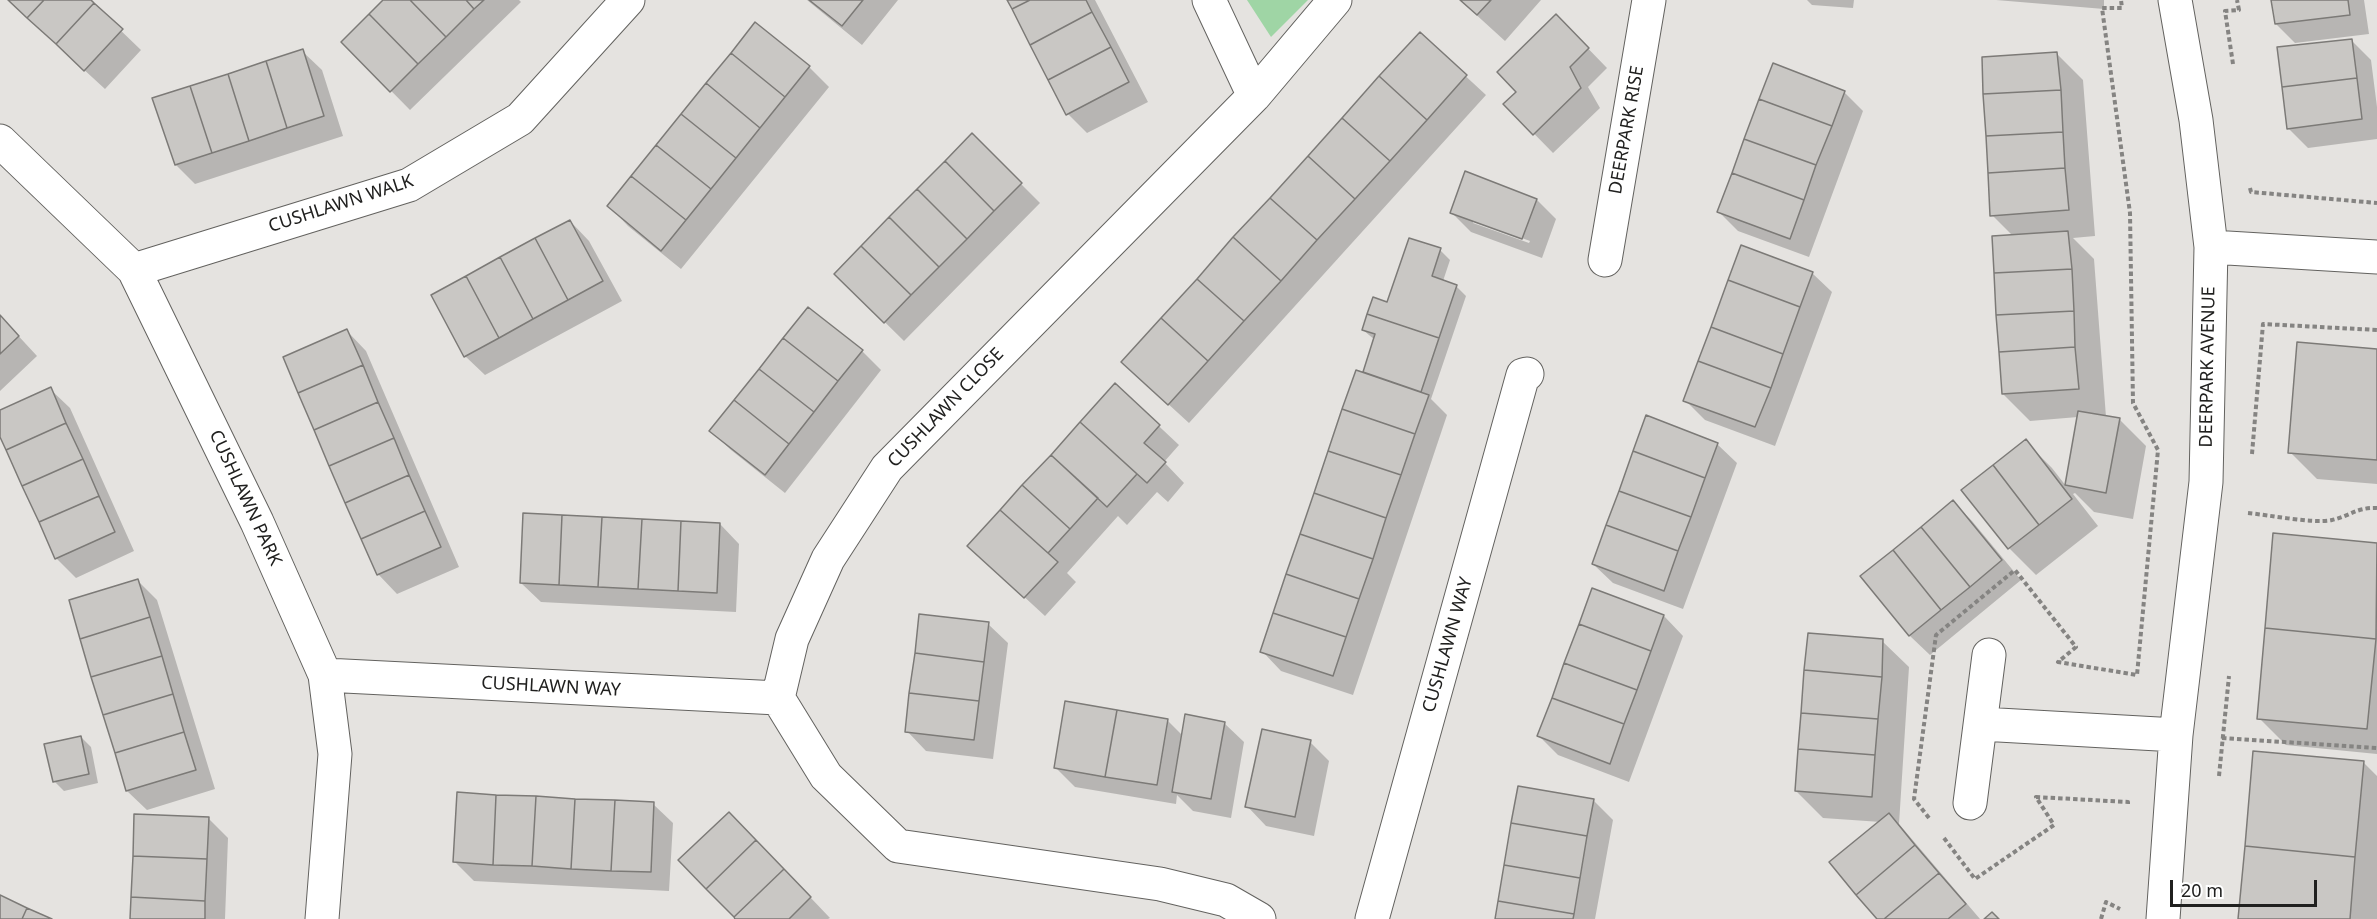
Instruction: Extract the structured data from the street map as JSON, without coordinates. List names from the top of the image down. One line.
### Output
{"streets":{"street":["DEERPARK RISE","CUSHLAWN WALK","DEERPARK AVENUE","CUSHLAWN CLOSE","CUSHLAWN PARK","CUSHLAWN WAY"]},"crossings":[["CUSHLAWN WALK","CUSHLAWN PARK"],["CUSHLAWN CLOSE","CUSHLAWN WAY"],["CUSHLAWN PARK","CUSHLAWN WAY"]],"scale_bar":"20 m"}
